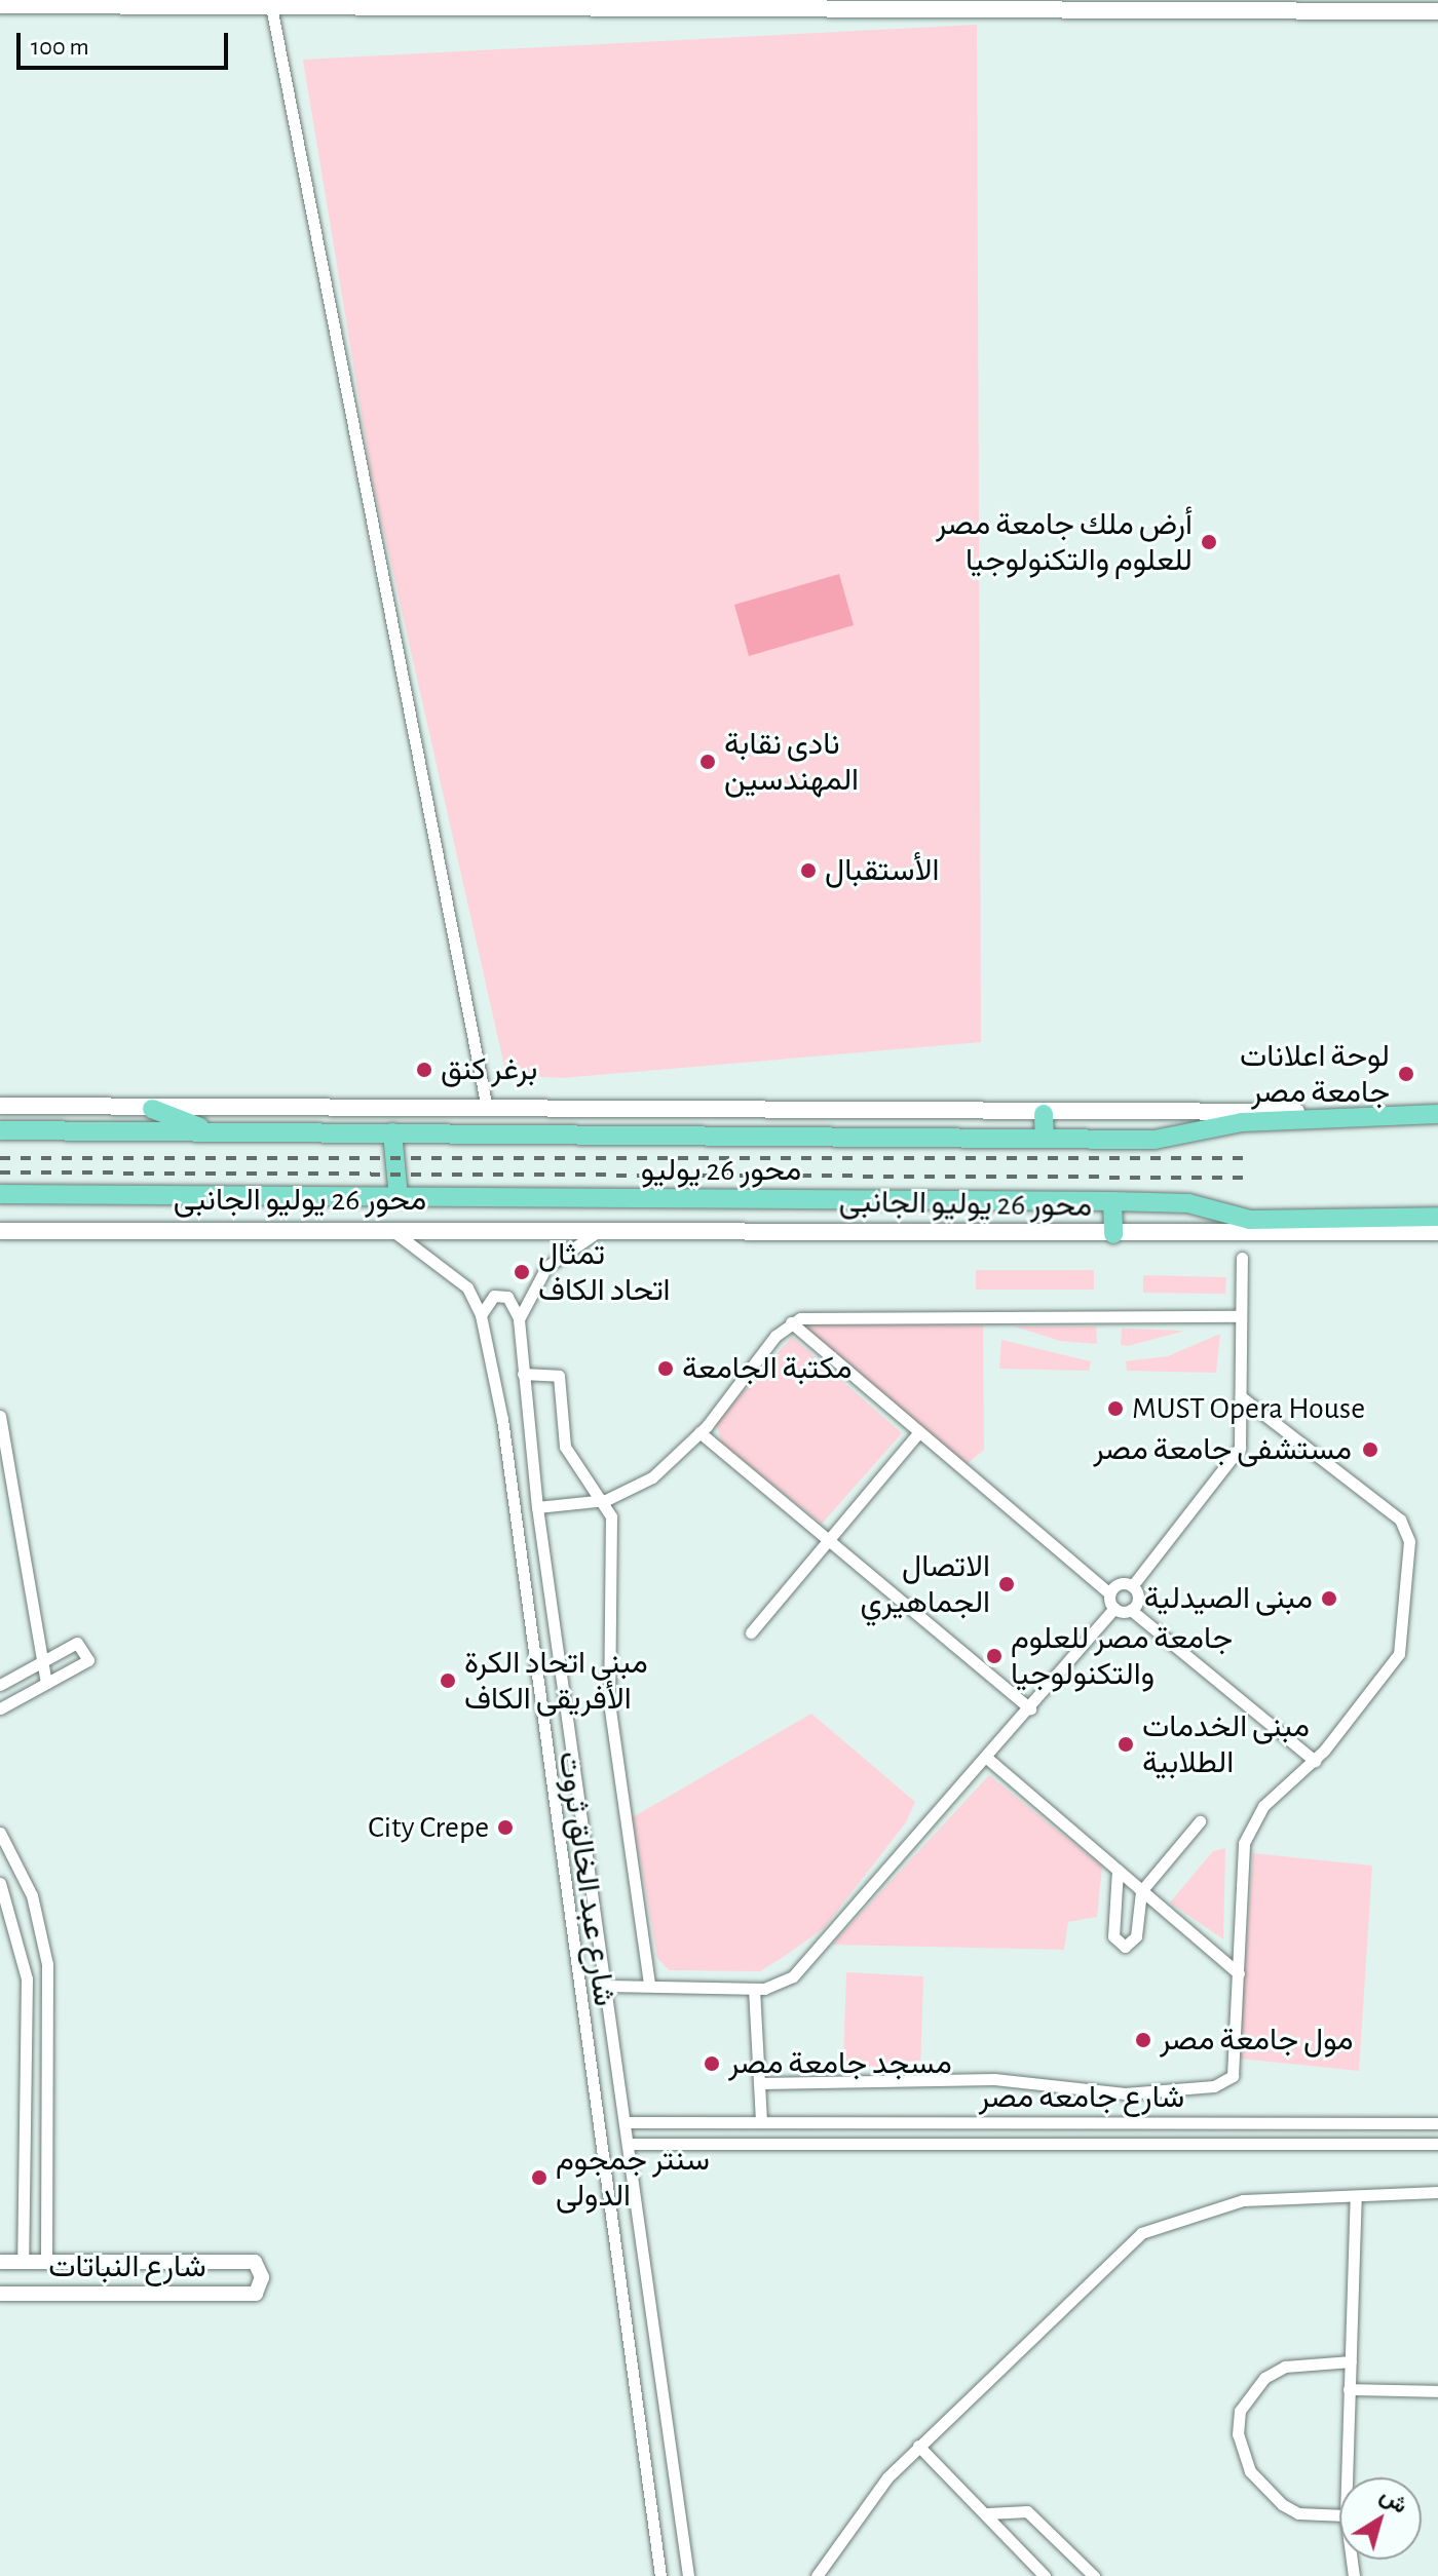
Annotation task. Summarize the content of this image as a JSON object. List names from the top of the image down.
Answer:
{
  "streets": {
    "highway": ["محور 26 يوليو"],
    "main road": ["محور 26 يوليو الجانبى"],
    "street": ["شارع عبد الخالق ثروت", "شارع جامعه مصر", "شارع النباتات"]
  },
  "crossings": [
    ["محور 26 يوليو الجانبى", "شارع عبد الخالق ثروت"],
    ["شارع عبد الخالق ثروت", "شارع جامعه مصر"]
  ],
  "places": [
    "أرض ملك جامعة مصر للعلوم والتكنولوجيا",
    "نادى نقابة المهندسين",
    "الأستقبال",
    "برغر كنق",
    "لوحة اعلانات جامعة مصر",
    "تمثال اتحاد الكاف",
    "مكتبة الجامعة",
    "MUST Opera House",
    "مستشفى جامعة مصر",
    "الاتصال الجماهيري",
    "مبنى الصيدلية",
    "جامعة مصر للعلوم والتكنولوجيا",
    "مبنى اتحاد الكرة الأفريقى الكاف",
    "مبنى الخدمات الطلابية",
    "City Crepe",
    "مول جامعة مصر",
    "مسجد جامعة مصر",
    "سنتر جمجوم الدولى"
  ],
  "scale_bar": "100 m",
  "north": "top right"
}
